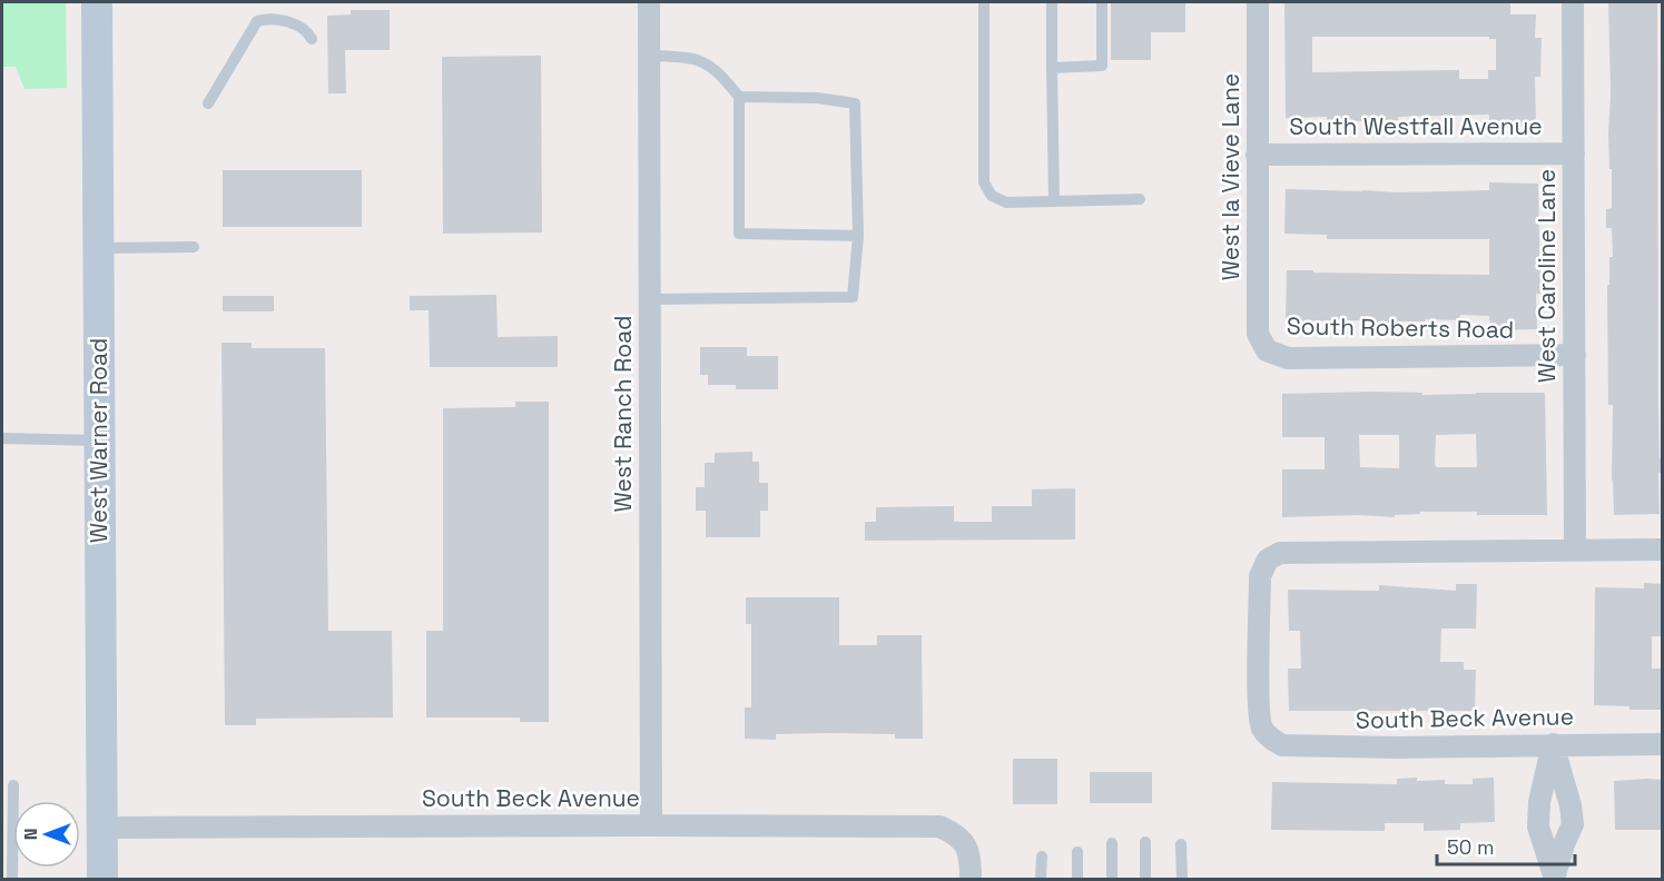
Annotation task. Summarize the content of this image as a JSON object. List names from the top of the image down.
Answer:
{
  "streets": {
    "main road": ["West Warner Road"],
    "street": [
      "South Westfall Avenue",
      "West la Vieve Lane",
      "West Caroline Lane",
      "South Roberts Road",
      "West Ranch Road",
      "South Beck Avenue"
    ]
  },
  "crossings": [
    ["South Westfall Avenue", "West la Vieve Lane"],
    ["South Westfall Avenue", "West Caroline Lane"],
    ["West la Vieve Lane", "South Roberts Road"],
    ["West Caroline Lane", "South Roberts Road"],
    ["West Caroline Lane", "South Beck Avenue"],
    ["West Ranch Road", "South Beck Avenue"],
    ["West Warner Road", "South Beck Avenue"]
  ],
  "scale_bar": "50 m",
  "north": "left"
}
